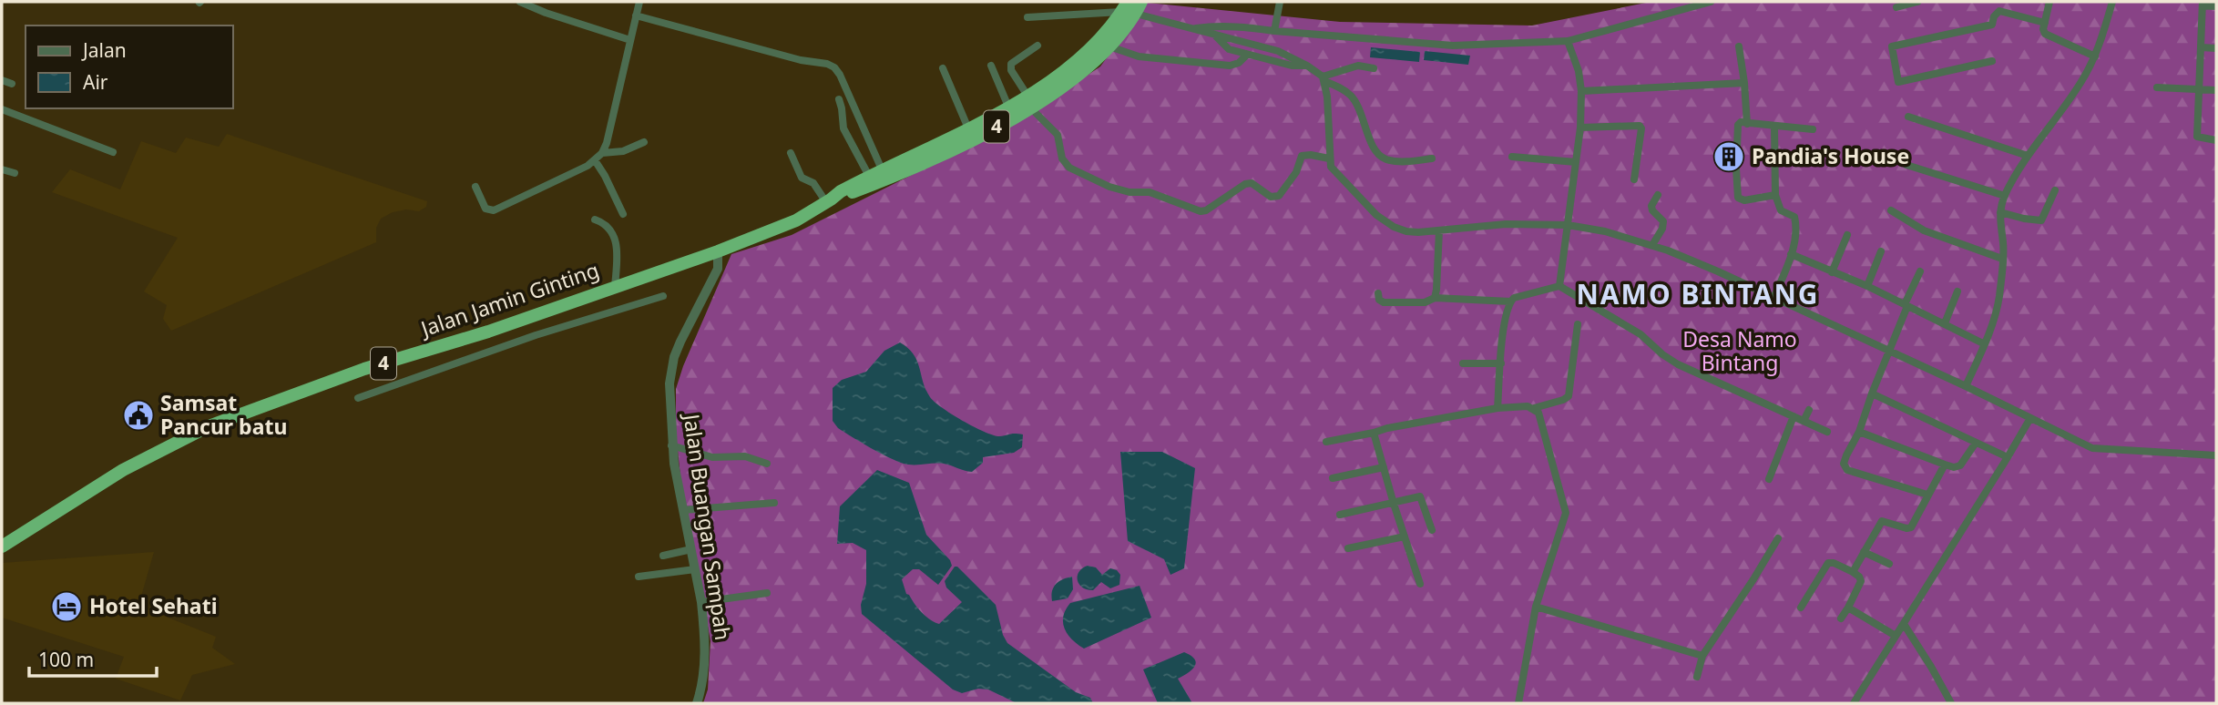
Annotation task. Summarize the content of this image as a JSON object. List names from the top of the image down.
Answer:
{
  "streets": {
    "highway": ["4", "Jalan Jamin Ginting"],
    "street": ["Jalan Buangan Sampah"]
  },
  "crossings": [
    ["Jalan Jamin Ginting", "Jalan Buangan Sampah"]
  ],
  "districts": ["NAMO BINTANG"],
  "parks": ["Desa Namo Bintang"],
  "places": {
    "building": ["Pandia's House"],
    "public building": ["Samsat Pancur batu"],
    "hotel": ["Hotel Sehati"]
  },
  "legend": ["Jalan", "Air"],
  "scale_bar": "100 m"
}
